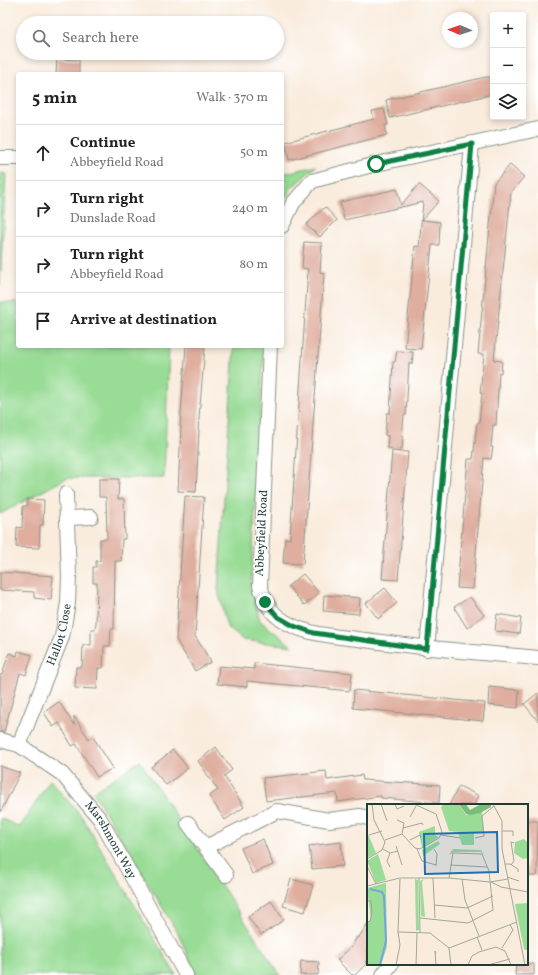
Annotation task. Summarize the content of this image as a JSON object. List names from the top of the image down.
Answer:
{
  "streets": {
    "street": ["Abbeyfield Road", "Hallot Close", "Marshmont Way"]
  },
  "crossings": [
    ["Hallot Close", "Marshmont Way"]
  ],
  "north": "left",
  "page": {
    "map_buttons": ["+", "−"],
    "search": "Search here",
    "heading": ["5 min", "Walk · 370 m"],
    "list": [
      ["Continue", "Abbeyfield Road", "50 m"],
      ["Turn right", "Dunslade Road", "240 m"],
      ["Turn right", "Abbeyfield Road", "80 m"],
      "Arrive at destination"
    ]
  }
}
